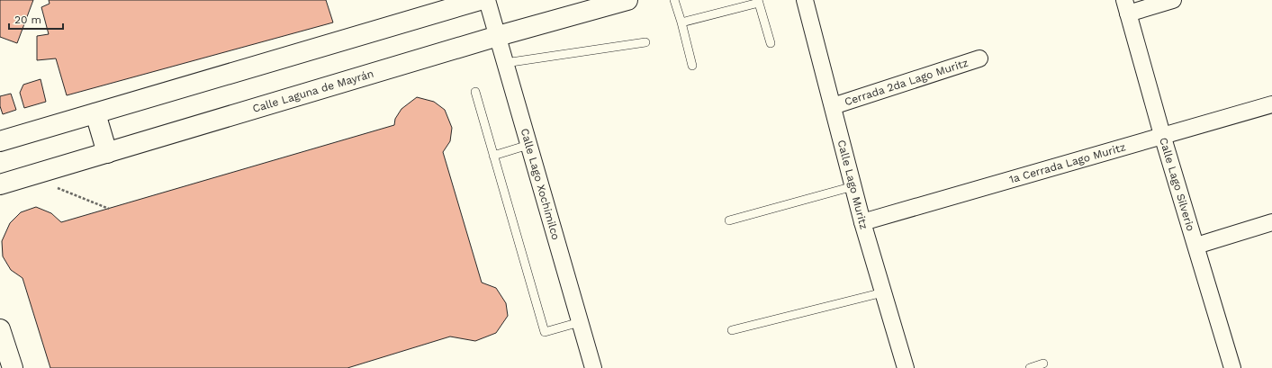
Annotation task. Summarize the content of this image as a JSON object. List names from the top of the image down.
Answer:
{
  "streets": {
    "street": [
      "Cerrada 2da Lago Muritz",
      "Calle Laguna de Mayrán",
      "1a Cerrada Lago Muritz",
      "Calle Lago Xochimilco",
      "Calle Lago Muritz",
      "Calle Lago Silverio"
    ]
  },
  "crossings": [
    ["Cerrada 2da Lago Muritz", "Calle Lago Muritz"],
    ["Calle Laguna de Mayrán", "Calle Lago Xochimilco"],
    ["1a Cerrada Lago Muritz", "Calle Lago Muritz"],
    ["1a Cerrada Lago Muritz", "Calle Lago Silverio"]
  ],
  "scale_bar": "20 m"
}
